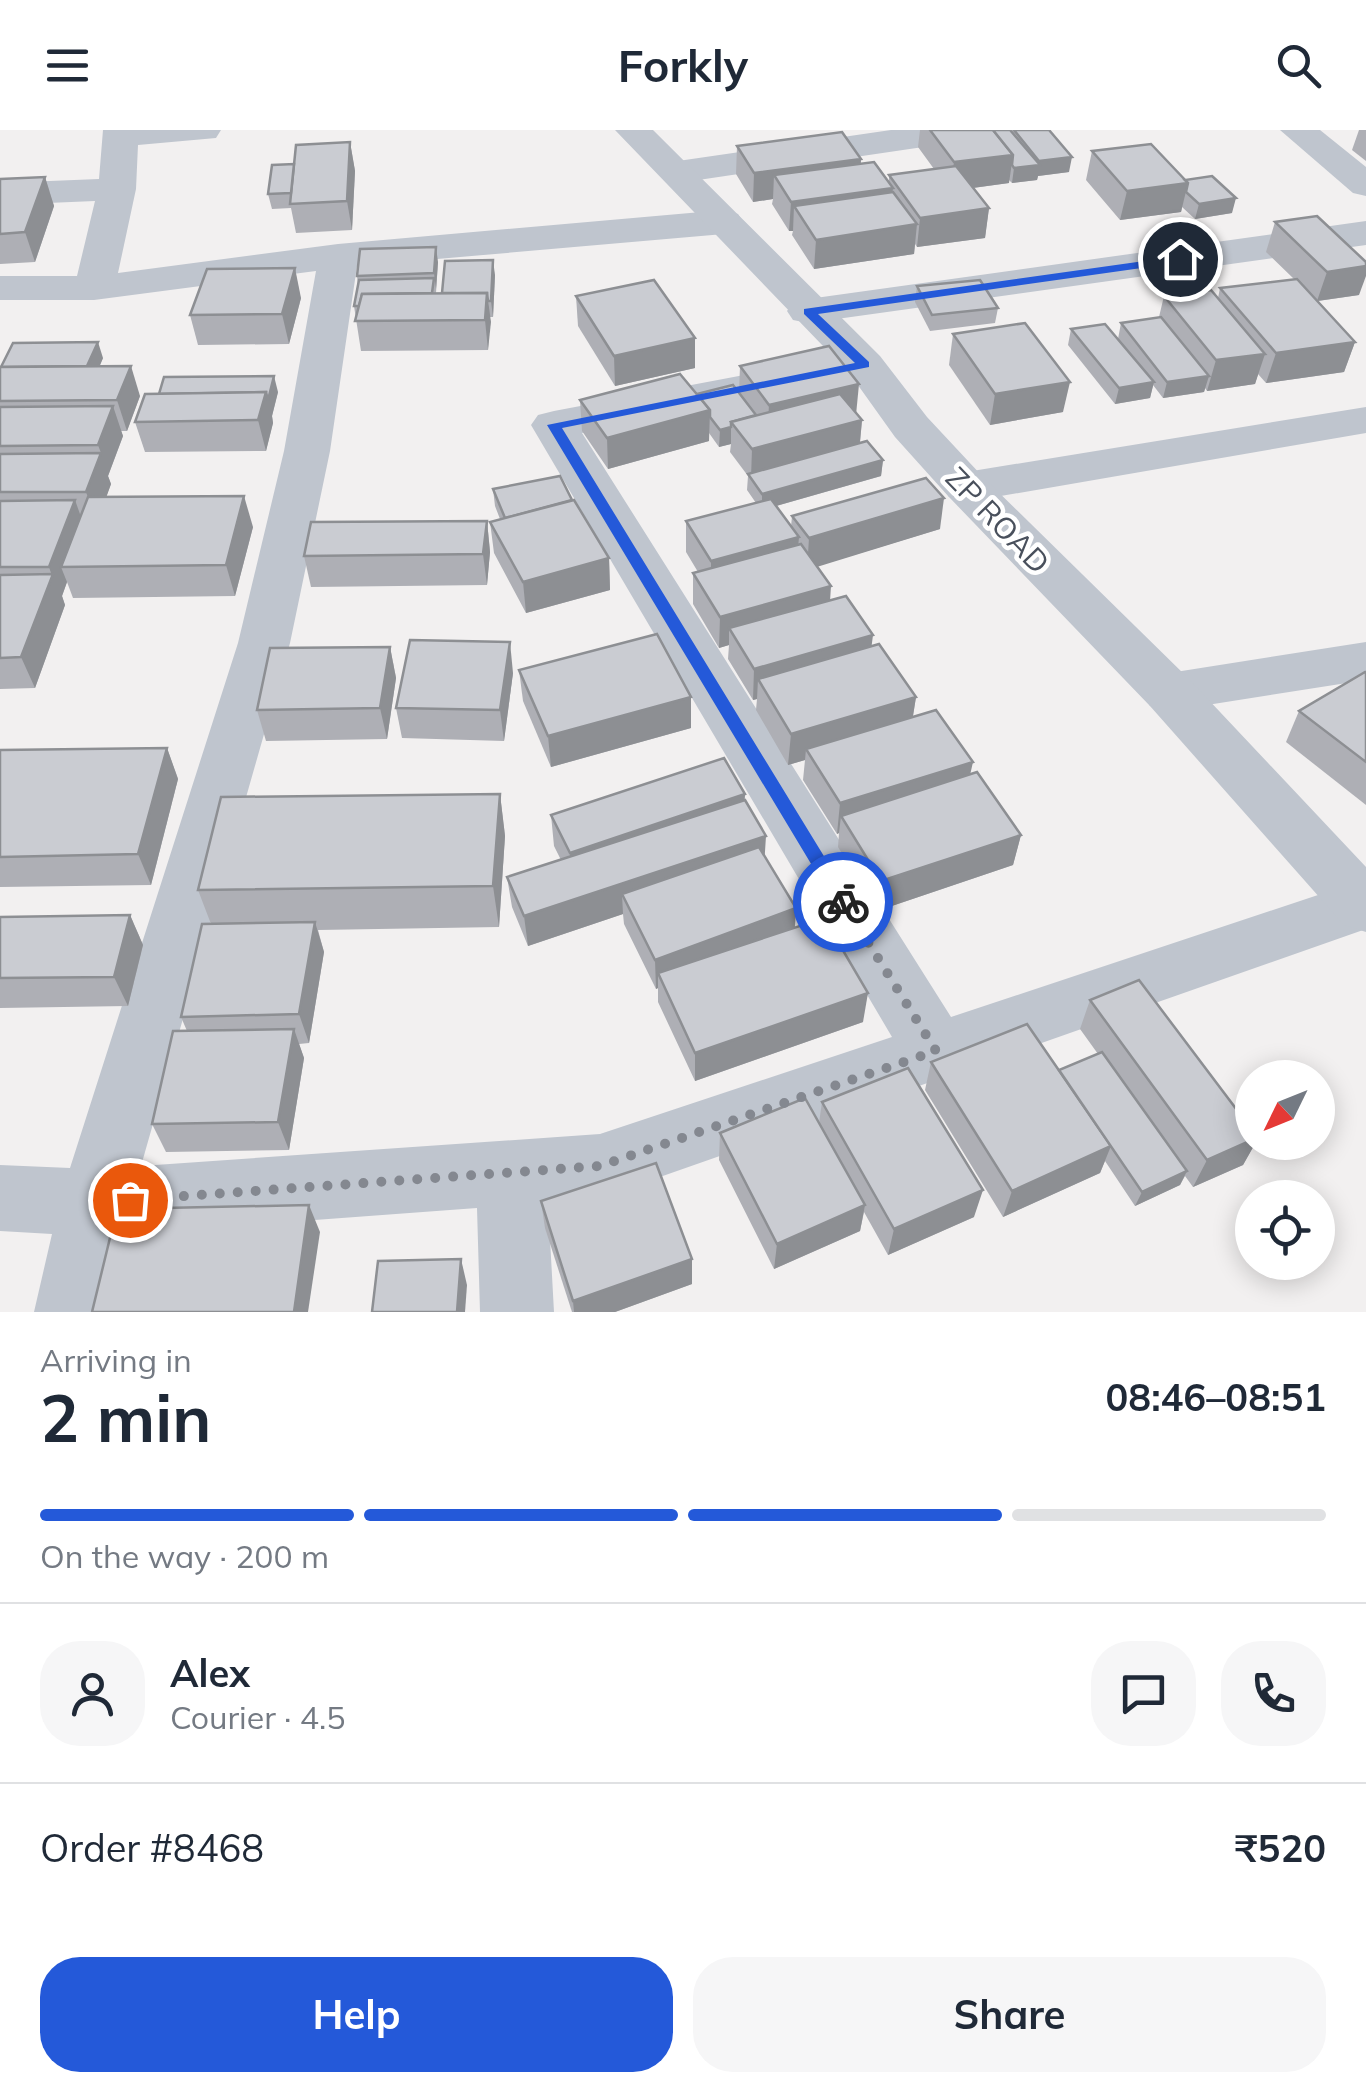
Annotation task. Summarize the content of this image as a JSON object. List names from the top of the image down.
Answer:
{
  "streets": {
    "street": ["ZP ROAD"]
  },
  "north": "bottom left",
  "page": {
    "header": "Forkly",
    "heading": ["2 min", "Arriving in", "08:46–08:51"],
    "panel": [
      "Alex",
      "Courier · 4.5",
      "Order #8468",
      "₹520"
    ],
    "bar": "On the way · 200 m",
    "buttons": ["Help", "Share"]
  }
}
